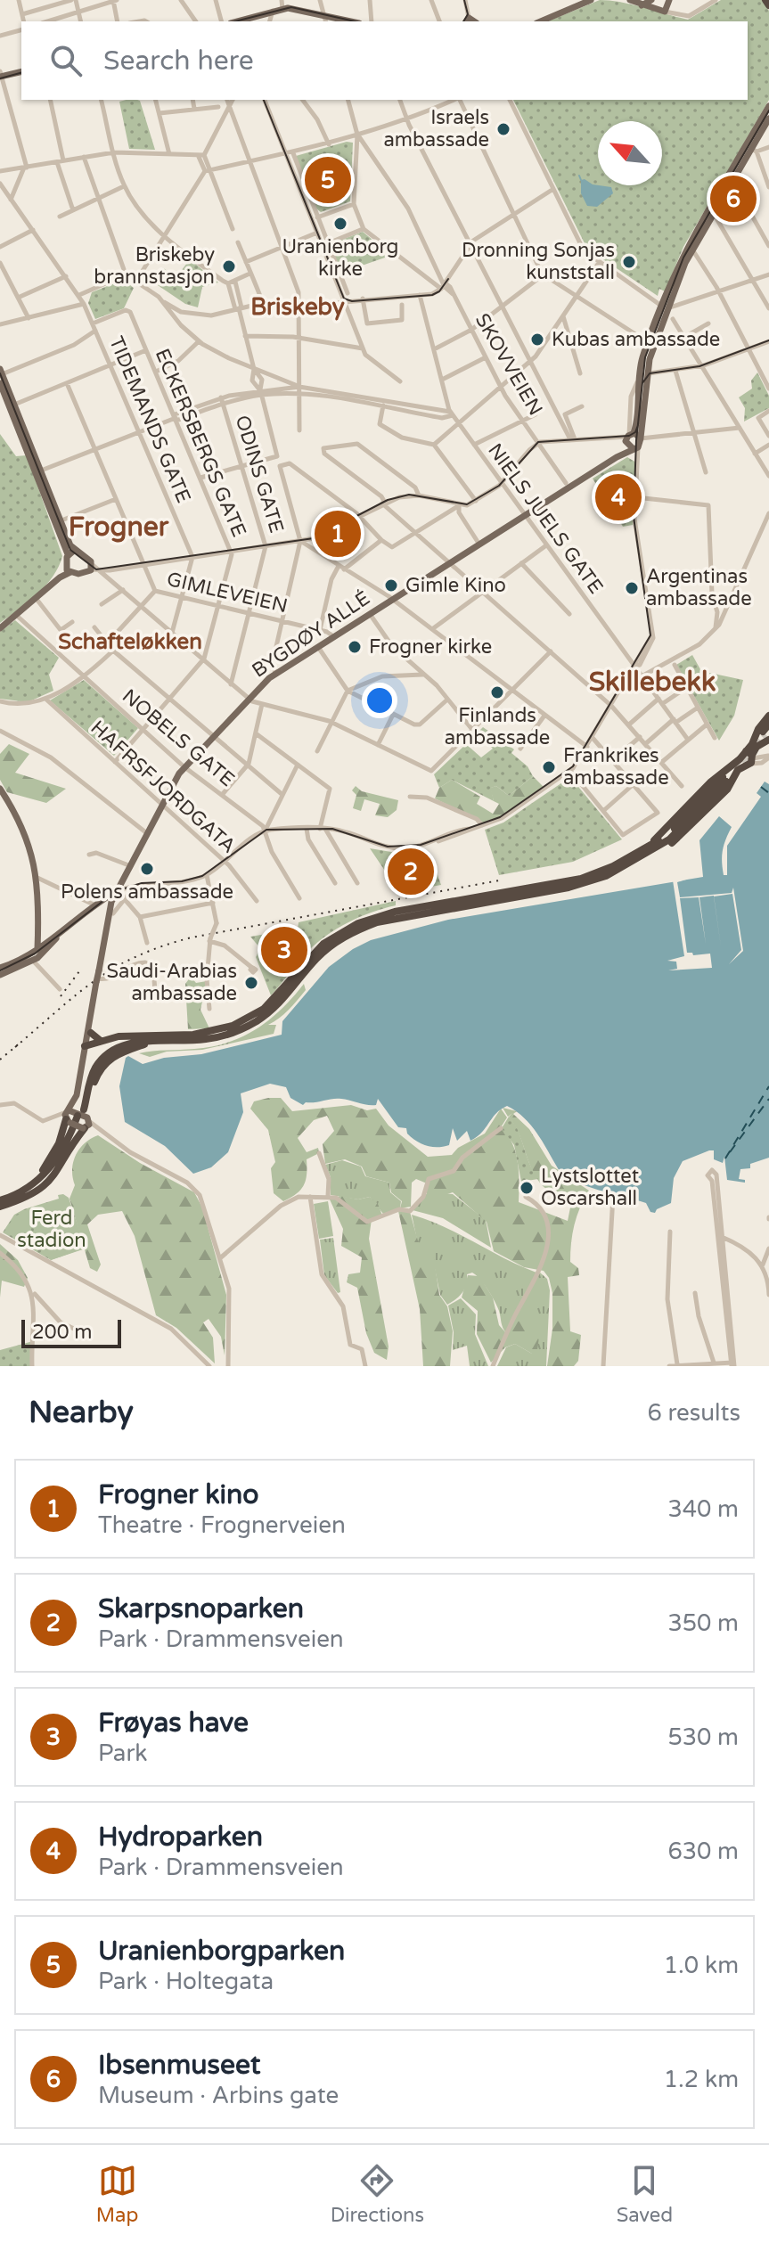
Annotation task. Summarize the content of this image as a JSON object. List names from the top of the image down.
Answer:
{
  "streets": {
    "main road": ["BYGDØY ALLÉ"],
    "street": [
      "SKOVVEIEN",
      "TIDEMANDS GATE",
      "ECKERSBERGS GATE",
      "ODINS GATE",
      "NIELS JUELS GATE",
      "GIMLEVEIEN",
      "NOBELS GATE",
      "HAFRSFJORDGATA"
    ]
  },
  "crossings": [
    ["TIDEMANDS GATE", "ECKERSBERGS GATE"],
    ["ECKERSBERGS GATE", "GIMLEVEIEN"],
    ["ECKERSBERGS GATE", "NOBELS GATE"],
    ["ECKERSBERGS GATE", "HAFRSFJORDGATA"],
    ["ODINS GATE", "GIMLEVEIEN"],
    ["NIELS JUELS GATE", "BYGDØY ALLÉ"],
    ["GIMLEVEIEN", "BYGDØY ALLÉ"],
    ["BYGDØY ALLÉ", "NOBELS GATE"],
    ["BYGDØY ALLÉ", "HAFRSFJORDGATA"]
  ],
  "districts": [
    "Briskeby",
    "Frogner",
    "Schafteløkken",
    "Skillebekk"
  ],
  "parks": ["Ferd stadion"],
  "places": [
    "Israels ambassade",
    "Uranienborg kirke",
    "Dronning Sonjas kunststall",
    "Briskeby brannstasjon",
    "Kubas ambassade",
    "Gimle Kino",
    "Argentinas ambassade",
    "Frogner kirke",
    "Finlands ambassade",
    "Frankrikes ambassade",
    "Polens ambassade",
    "Saudi-Arabias ambassade",
    "Lystslottet Oscarshall"
  ],
  "scale_bar": "200 m",
  "north": "top left",
  "page": {
    "search": "Search here",
    "pins": [
      "5",
      "6",
      "4",
      "1",
      "2",
      "3"
    ],
    "scale": "200 m",
    "heading": ["Nearby", "6 results"],
    "list": [
      {
        "mark": "1",
        "name": "Frogner kino",
        "note": "Theatre · Frognerveien",
        "value": "340 m"
      },
      {
        "mark": "2",
        "name": "Skarpsnoparken",
        "note": "Park · Drammensveien",
        "value": "350 m"
      },
      {
        "mark": "3",
        "name": "Frøyas have",
        "note": "Park",
        "value": "530 m"
      },
      {
        "mark": "4",
        "name": "Hydroparken",
        "note": "Park · Drammensveien",
        "value": "630 m"
      },
      {
        "mark": "5",
        "name": "Uranienborgparken",
        "note": "Park · Holtegata",
        "value": "1.0 km"
      },
      {
        "mark": "6",
        "name": "Ibsenmuseet",
        "note": "Museum · Arbins gate",
        "value": "1.2 km"
      }
    ],
    "nav": ["Map", "Directions", "Saved"]
  }
}
